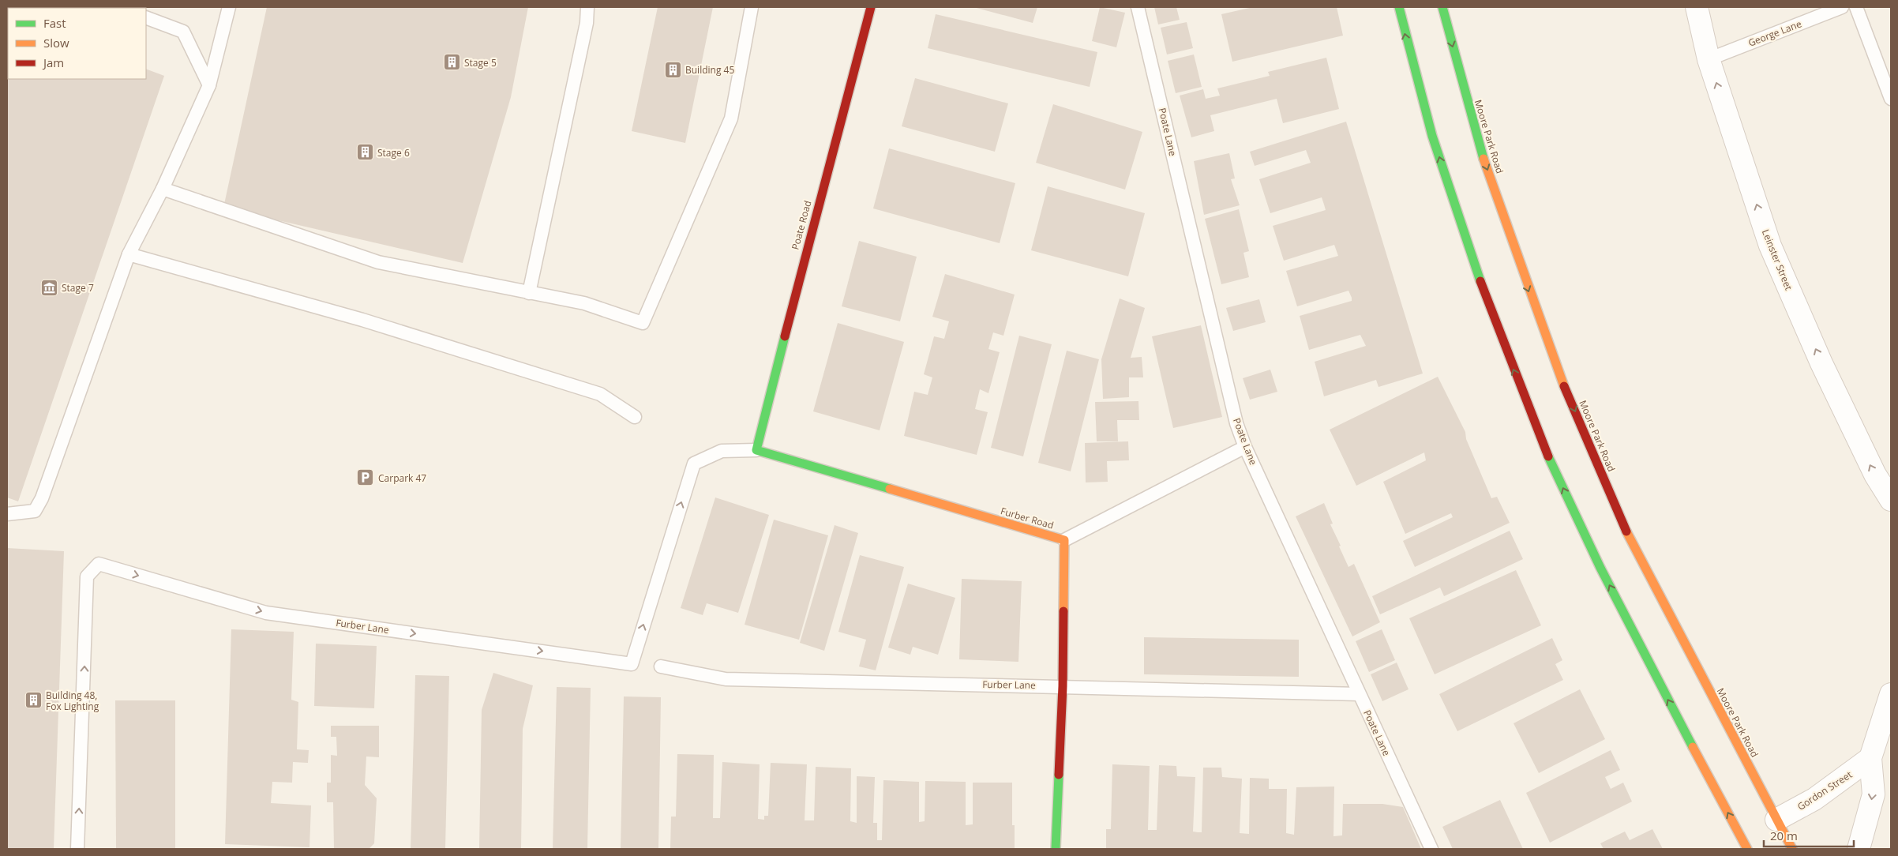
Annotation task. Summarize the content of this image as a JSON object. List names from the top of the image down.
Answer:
{
  "streets": {
    "main road": ["Moore Park Road", "Poate Road", "Furber Road"],
    "street": ["Leinster Street", "Gordon Street"],
    "lane": ["George Lane", "Poate Lane", "Furber Lane"]
  },
  "crossings": [
    ["George Lane", "Leinster Street"],
    ["Poate Lane", "Furber Lane"],
    ["Moore Park Road", "Gordon Street"],
    ["Poate Road", "Furber Road"],
    ["Poate Road", "Furber Lane"],
    ["Furber Road", "Furber Lane"]
  ],
  "one_way": ["Leinster Street"],
  "places": {
    "building": [
      "Stage 5",
      "Building 45",
      "Stage 6",
      "Building 48, Fox Lighting"
    ],
    "museum": ["Stage 7"],
    "parking": ["Carpark 47"]
  },
  "legend": ["Fast", "Slow", "Jam"],
  "scale_bar": "20 m"
}
